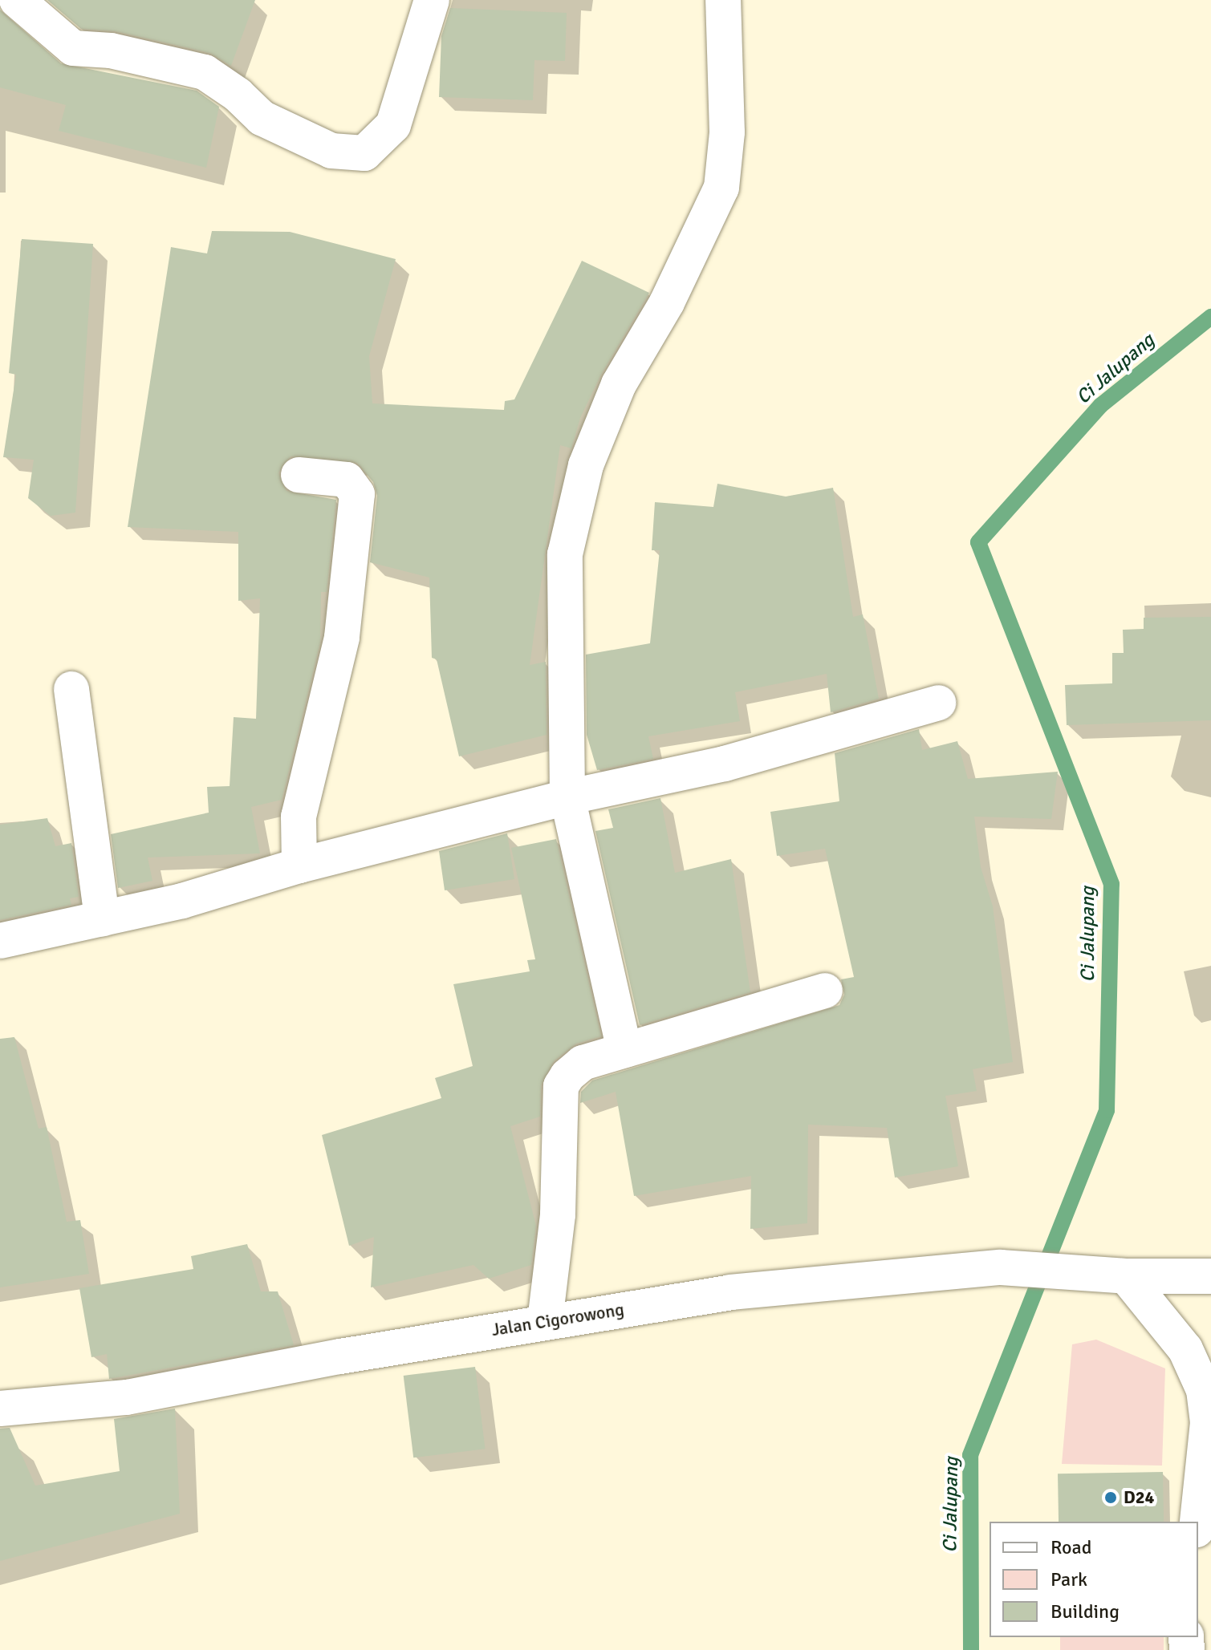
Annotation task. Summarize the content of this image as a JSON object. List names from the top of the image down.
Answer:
{
  "streets": {
    "street": ["Jalan Cigorowong"]
  },
  "water": ["Ci Jalupang"],
  "places": ["D24"],
  "legend": ["Road", "Park", "Building"]
}
